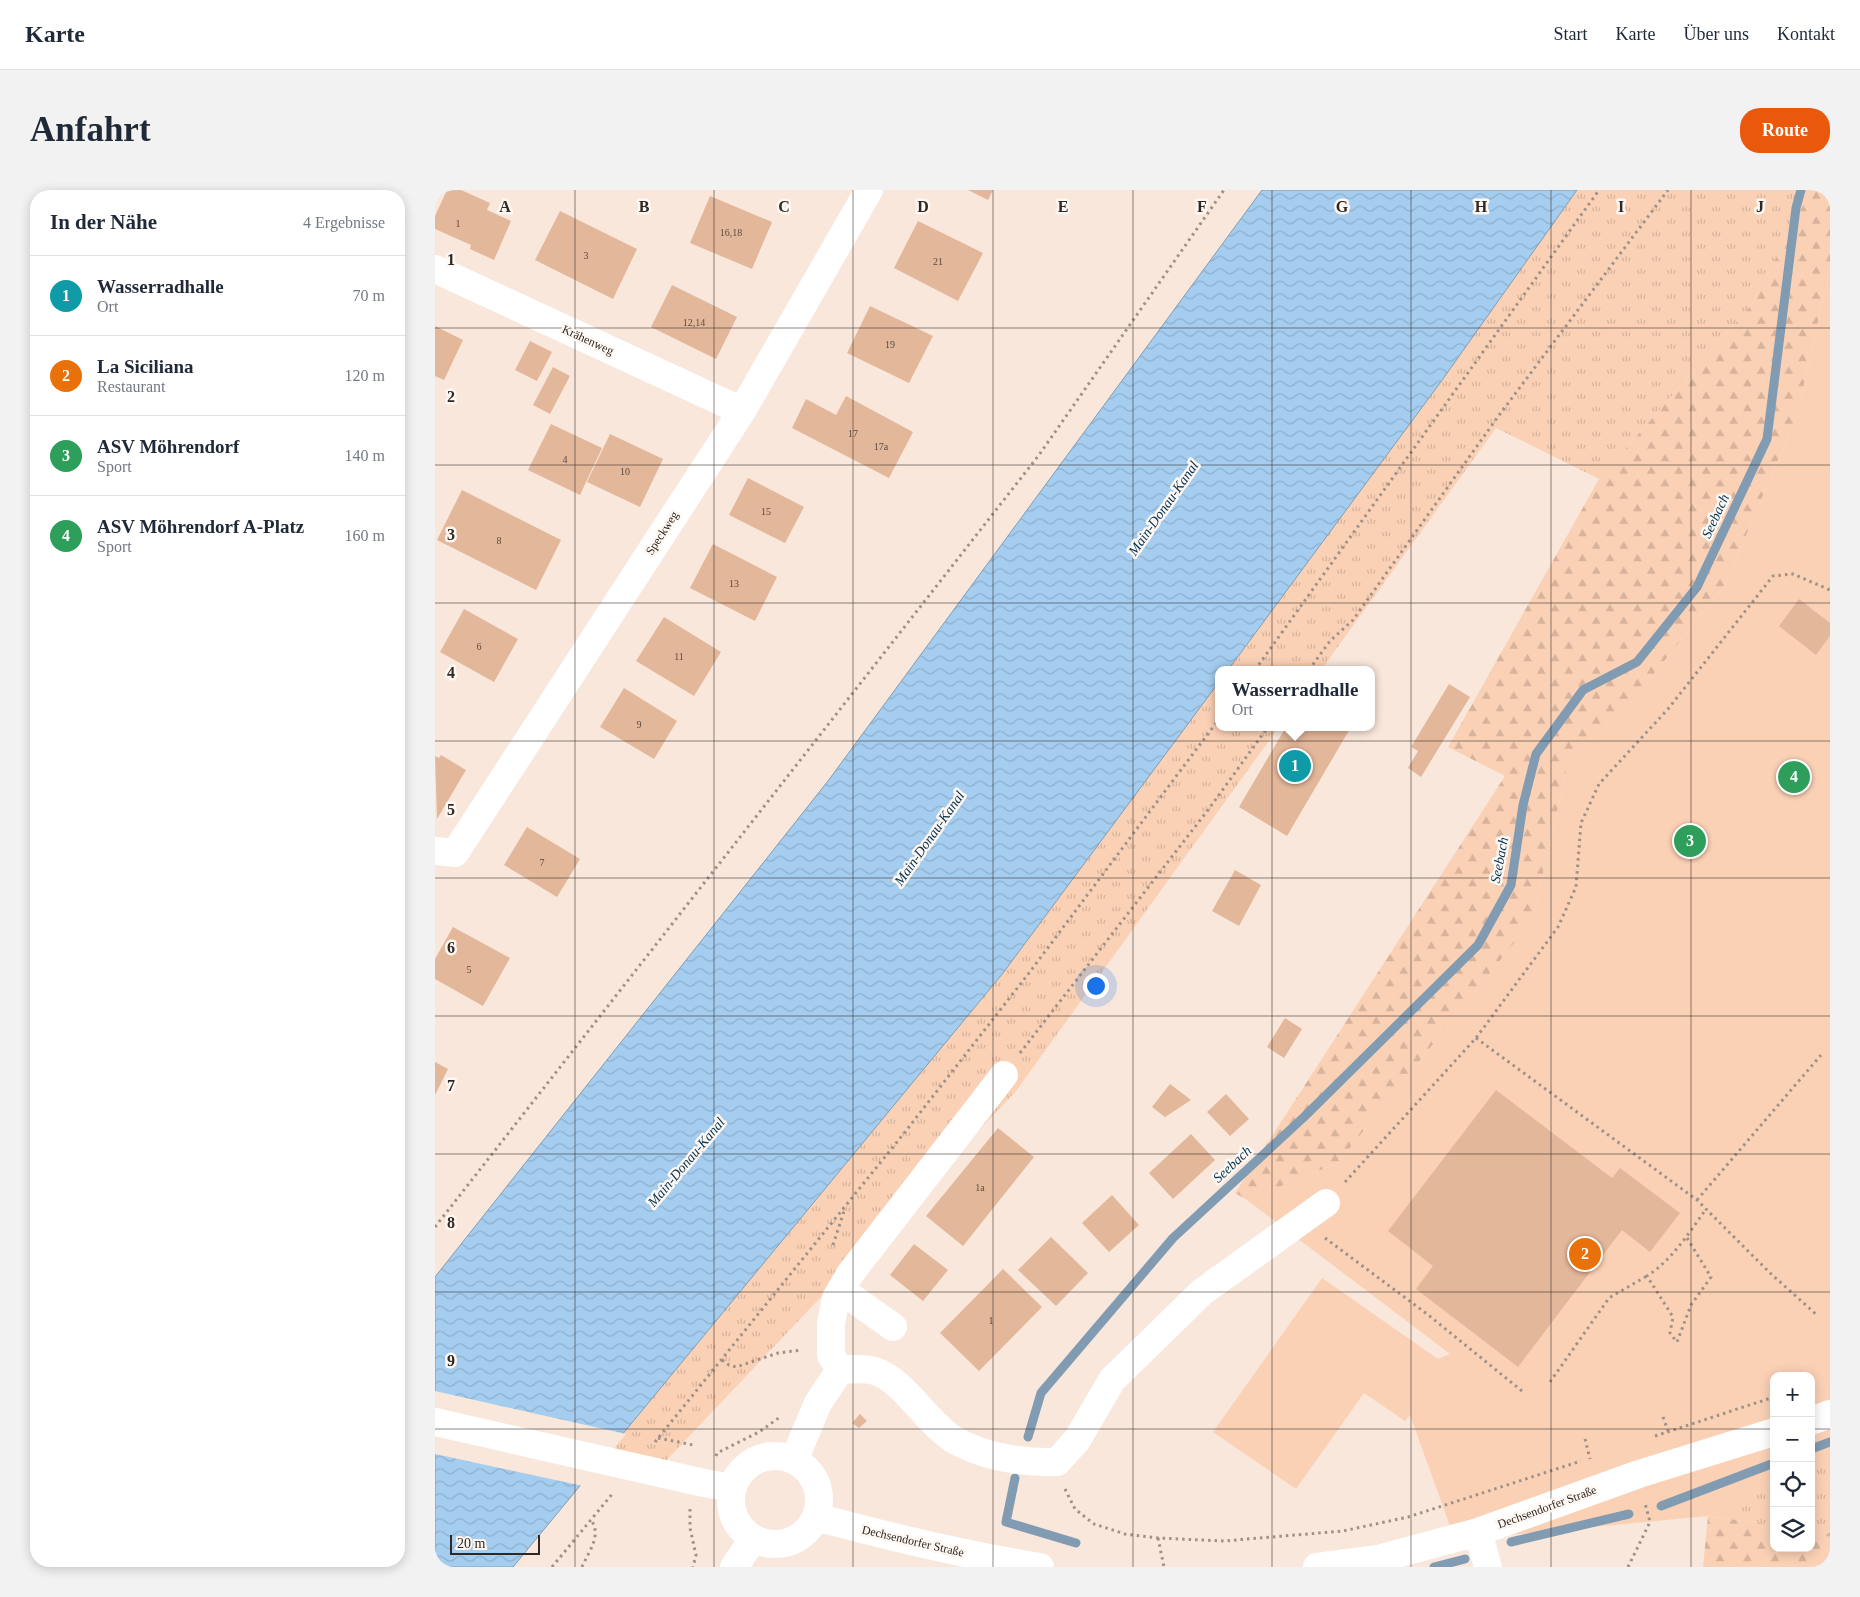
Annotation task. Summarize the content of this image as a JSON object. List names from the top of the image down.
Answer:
{
  "streets": {
    "street": ["Krähenweg", "Speckweg", "Dechsendorfer Straße"]
  },
  "crossings": [
    ["Krähenweg", "Speckweg"]
  ],
  "water": ["Main-Donau-Kanal", "Seebach"],
  "house_numbers": [
    "1",
    "16,18",
    "3",
    "21",
    "12,14",
    "19",
    "17",
    "17a",
    "4",
    "10",
    "15",
    "8",
    "13",
    "6",
    "11",
    "9",
    "7",
    "5",
    "1a",
    "1"
  ],
  "scale_bar": "20 m",
  "page": {
    "header": "Karte",
    "nav": [
      "Start",
      "Karte",
      "Über uns",
      "Kontakt"
    ],
    "buttons": "Route",
    "title": "Anfahrt",
    "heading": ["In der Nähe", "4 Ergebnisse"],
    "list": [
      {
        "mark": "1",
        "name": "Wasserradhalle",
        "note": "Ort",
        "value": "70 m"
      },
      {
        "mark": "2",
        "name": "La Siciliana",
        "note": "Restaurant",
        "value": "120 m"
      },
      {
        "mark": "3",
        "name": "ASV Möhrendorf",
        "note": "Sport",
        "value": "140 m"
      },
      {
        "mark": "4",
        "name": "ASV Möhrendorf A-Platz",
        "note": "Sport",
        "value": "160 m"
      }
    ],
    "popup": ["Wasserradhalle", "Ort"],
    "pins": [
      "1",
      "4",
      "3",
      "2"
    ],
    "map_buttons": ["+", "−"],
    "scale": "20 m"
  },
  "grid": {
    "columns": [
      "A",
      "B",
      "C",
      "D",
      "E",
      "F",
      "G",
      "H",
      "I",
      "J"
    ],
    "rows": [
      "1",
      "2",
      "3",
      "4",
      "5",
      "6",
      "7",
      "8",
      "9"
    ]
  }
}
